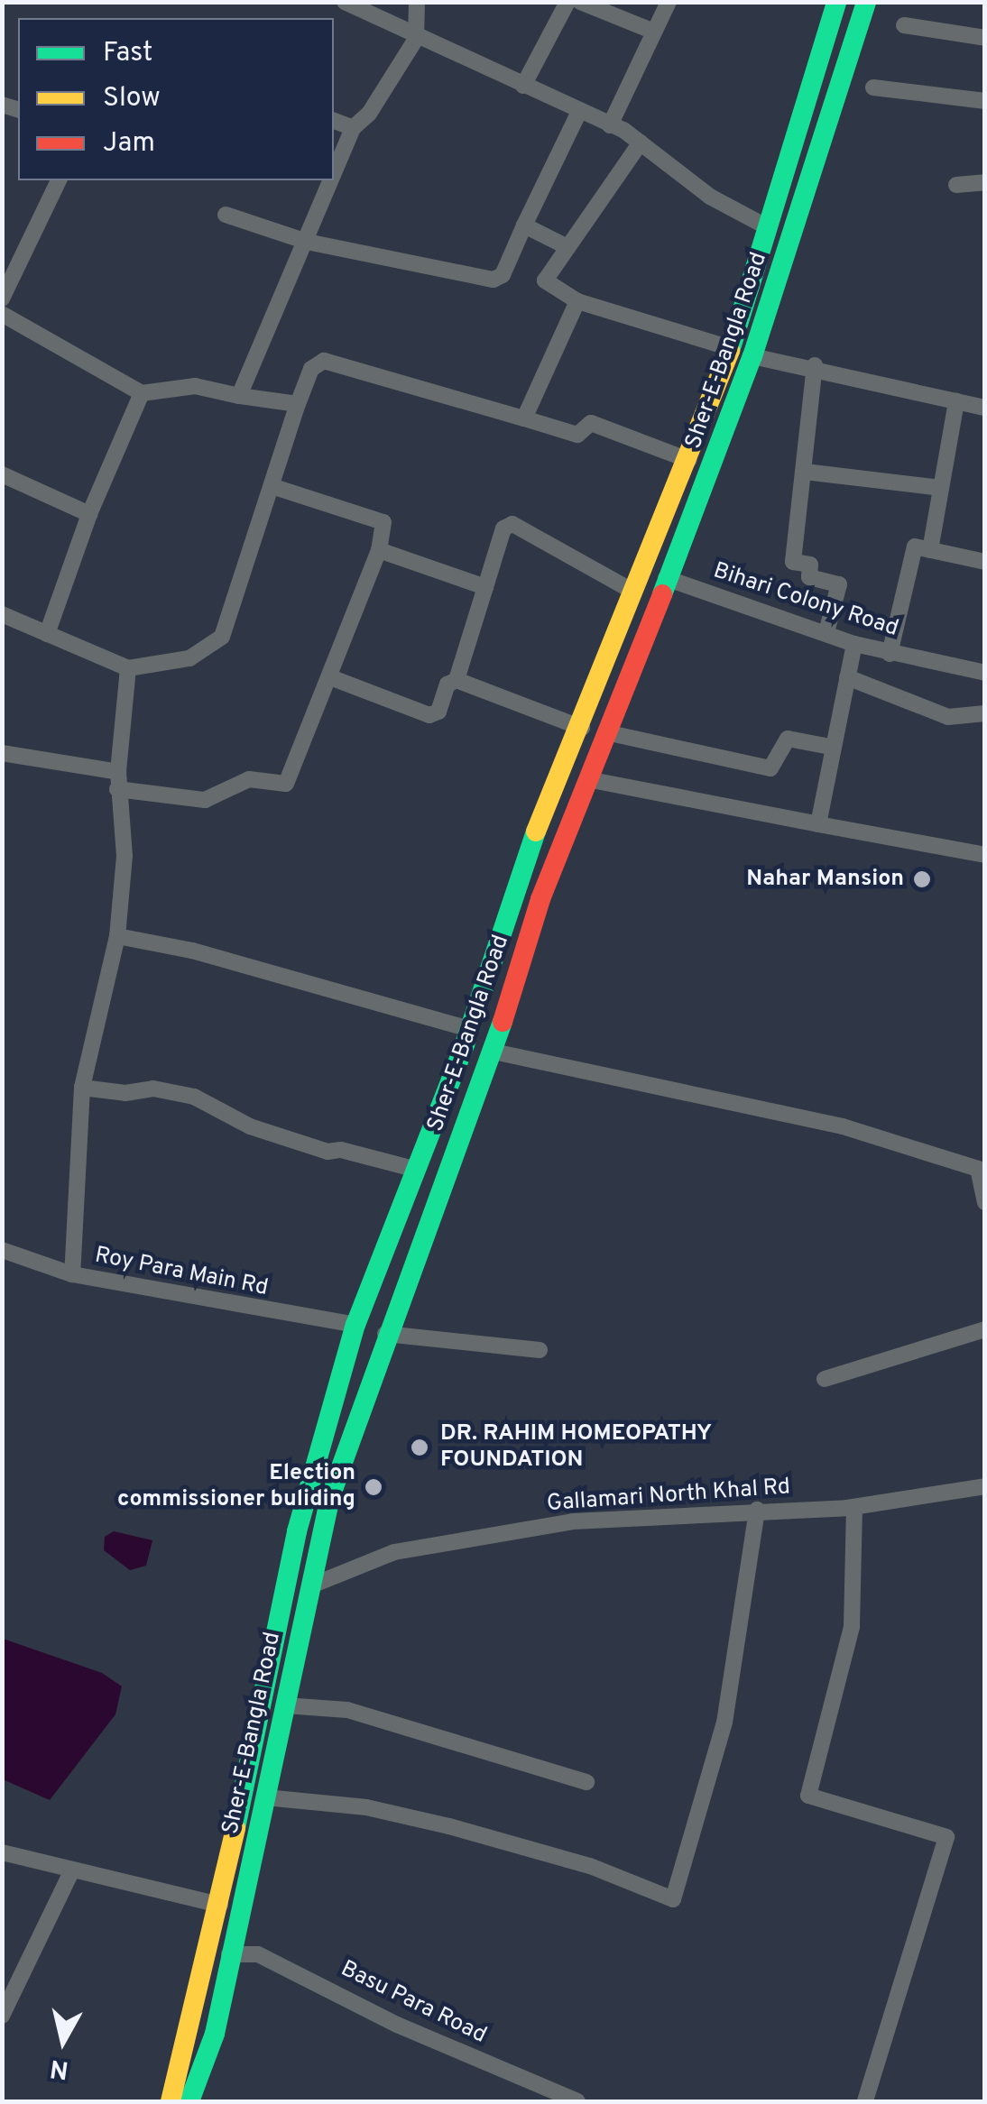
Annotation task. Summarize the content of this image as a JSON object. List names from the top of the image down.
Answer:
{
  "streets": {
    "highway": ["Sher-E-Bangla Road"],
    "street": [
      "Bihari Colony Road",
      "Roy Para Main Rd",
      "Gallamari North Khal Rd",
      "Basu Para Road"
    ]
  },
  "crossings": [
    ["Sher-E-Bangla Road", "Bihari Colony Road"],
    ["Sher-E-Bangla Road", "Roy Para Main Rd"],
    ["Sher-E-Bangla Road", "Gallamari North Khal Rd"],
    ["Sher-E-Bangla Road", "Basu Para Road"]
  ],
  "places": ["Nahar Mansion", "DR. RAHIM HOMEOPATHY FOUNDATION", "Election commissioner buliding"],
  "legend": ["Fast", "Slow", "Jam"],
  "north": "bottom"
}
